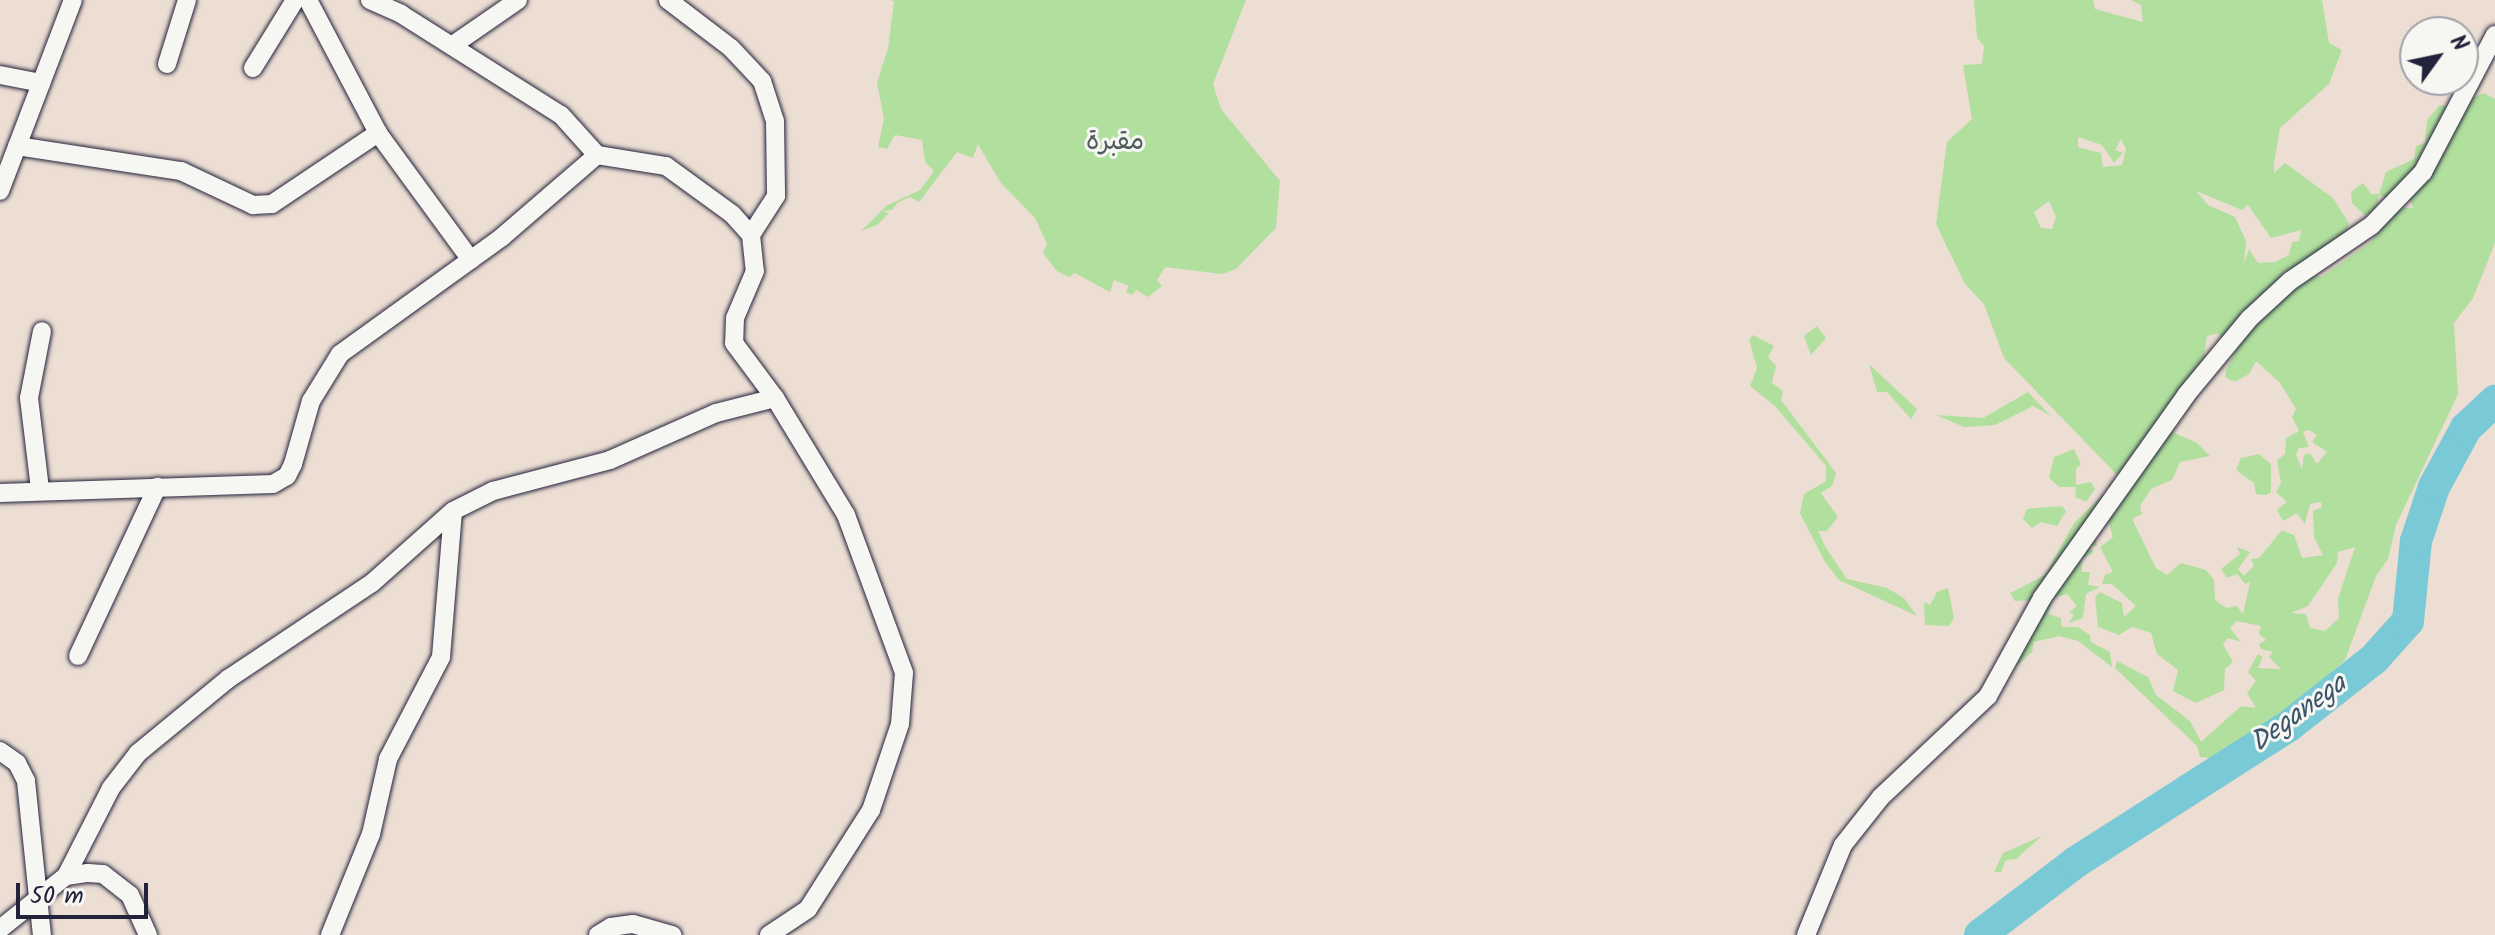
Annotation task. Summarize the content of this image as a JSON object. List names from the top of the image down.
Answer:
{
  "water": ["Deganega"],
  "parks": ["مقبرة"],
  "scale_bar": "50 m",
  "north": "top right"
}
